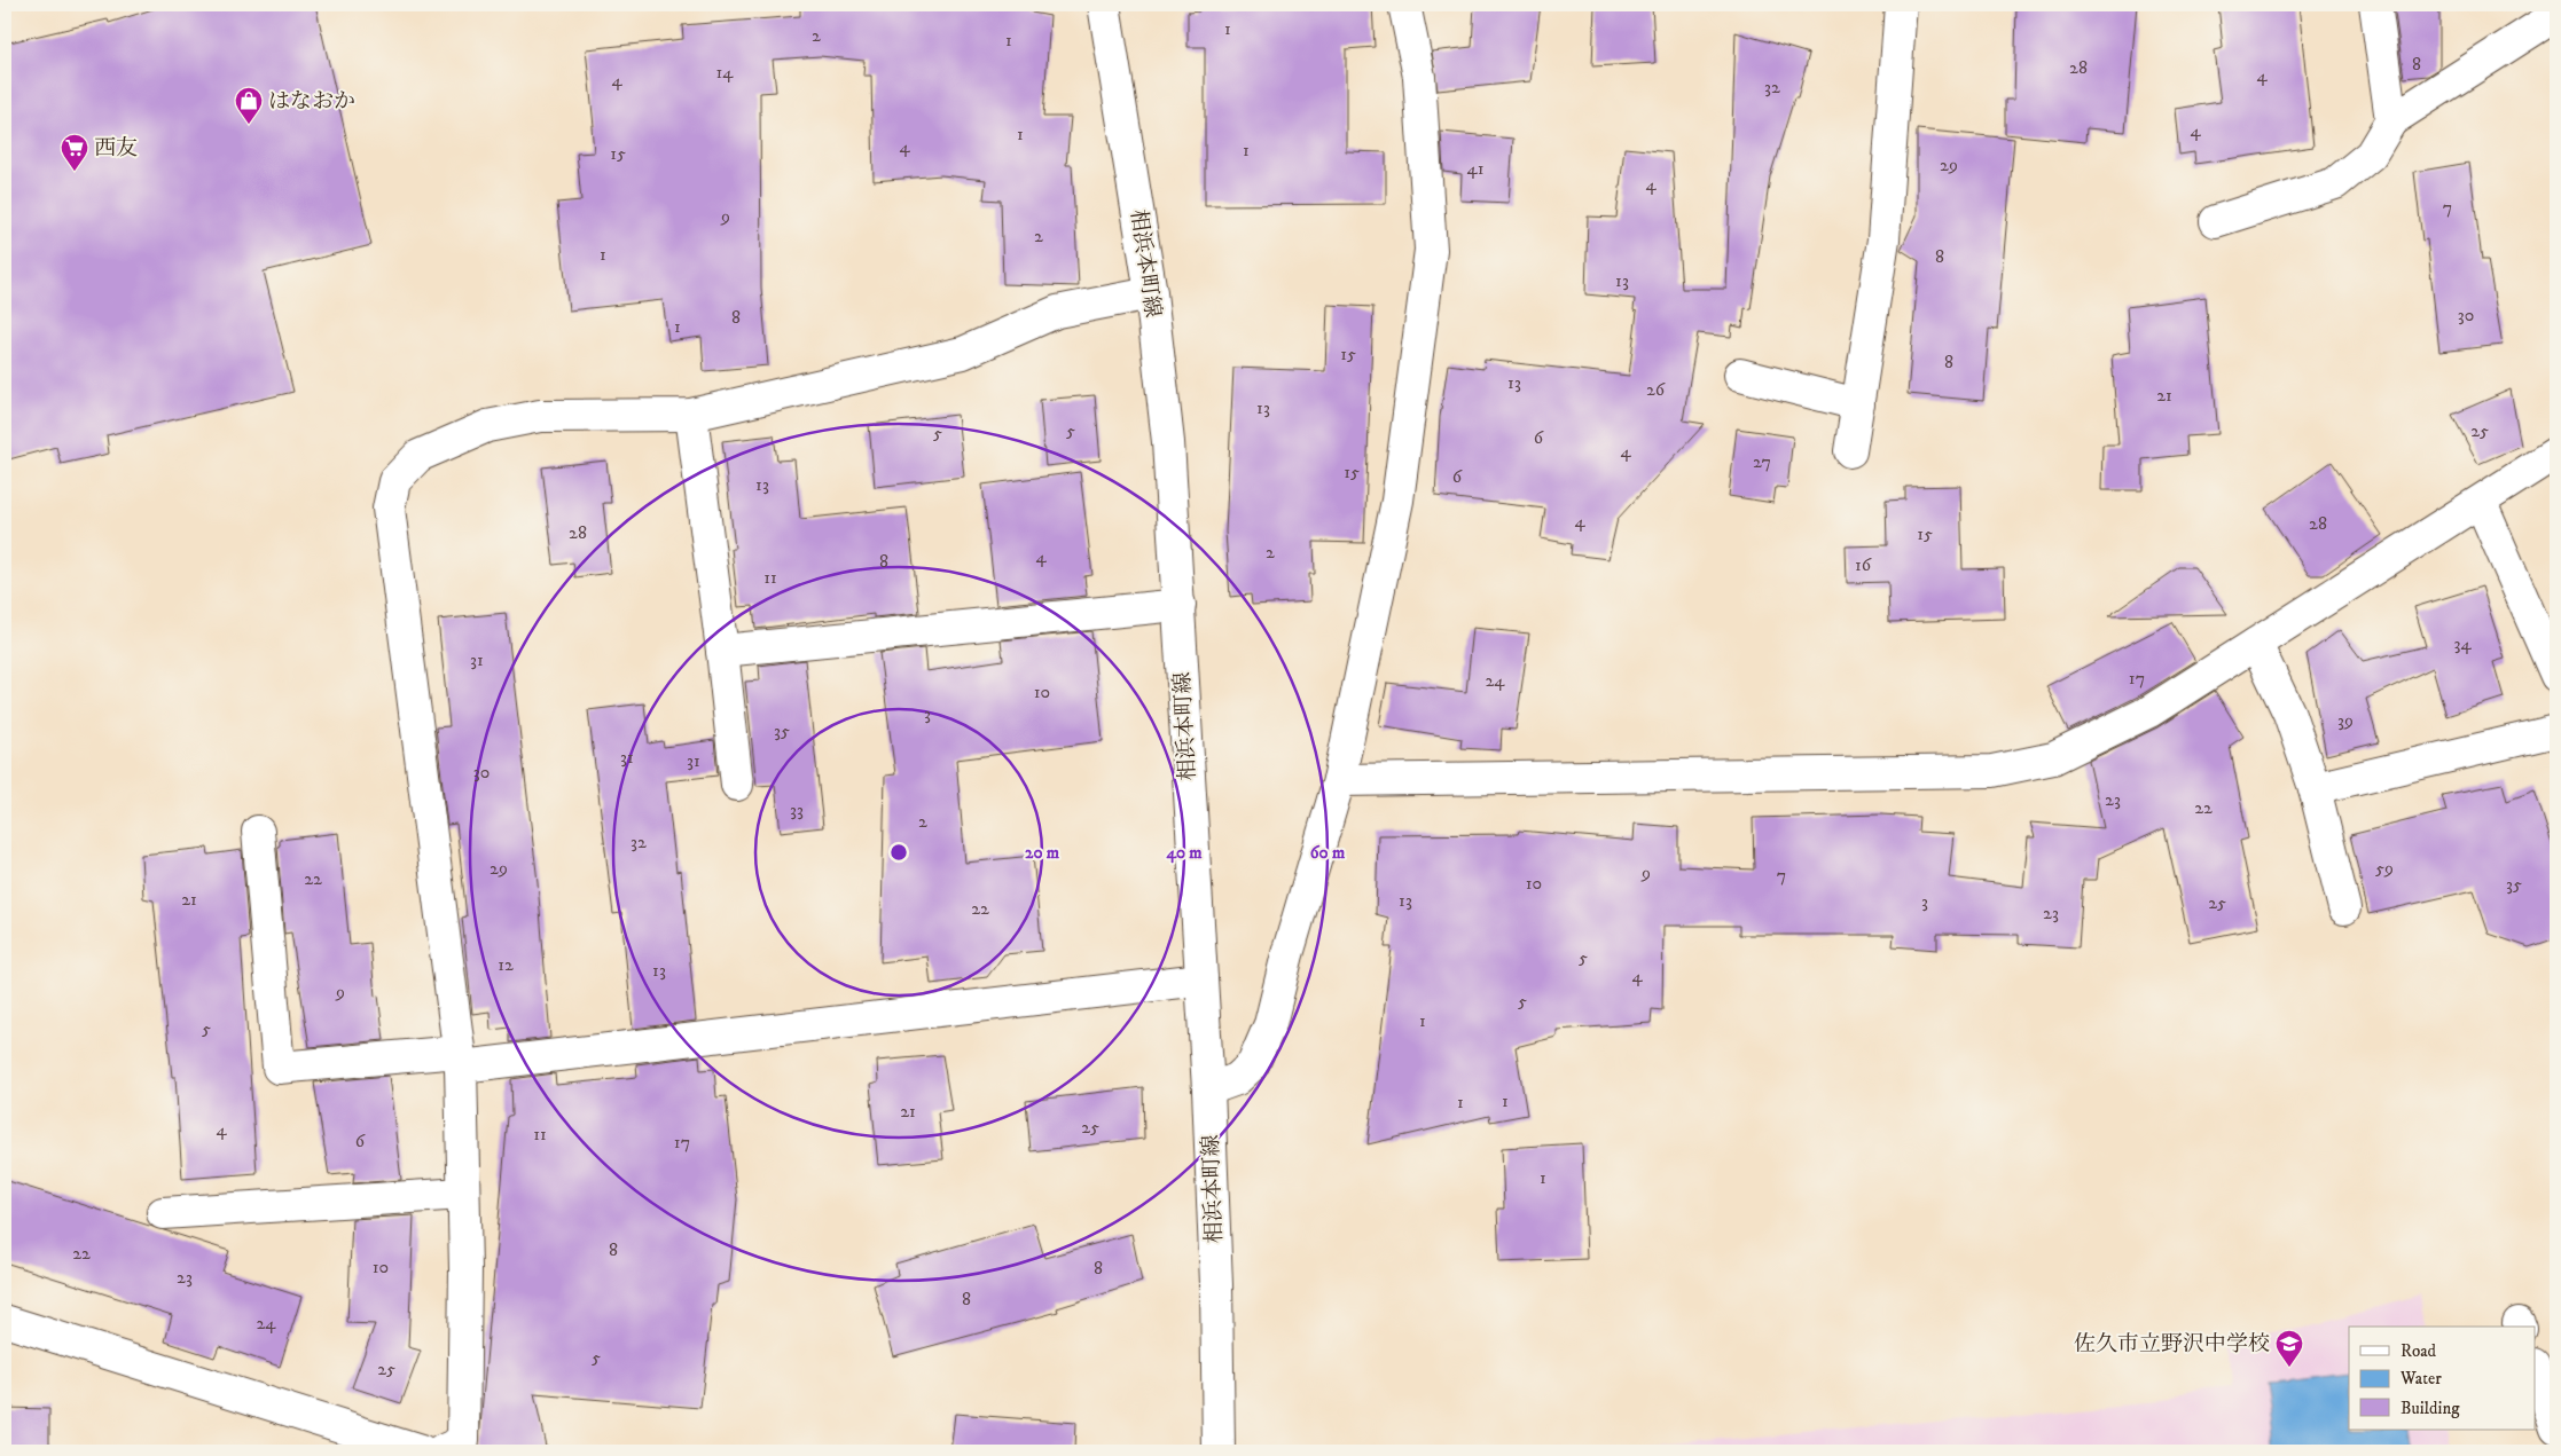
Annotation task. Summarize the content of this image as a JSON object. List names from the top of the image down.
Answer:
{
  "streets": {
    "street": ["相浜本町線"]
  },
  "places": {
    "shop": ["はなおか"],
    "supermarket": ["西友"],
    "school or university": ["佐久市立野沢中学校"]
  },
  "house_numbers": [
    "1",
    "2",
    "1",
    "8",
    "28",
    "14",
    "4",
    "4",
    "32",
    "4",
    "1",
    "4",
    "1",
    "15",
    "29",
    "41",
    "4",
    "7",
    "9",
    "2",
    "1",
    "8",
    "13",
    "30",
    "8",
    "1",
    "15",
    "8",
    "13",
    "26",
    "21",
    "13",
    "5",
    "25",
    "5",
    "6",
    "4",
    "27",
    "15",
    "6",
    "13",
    "4",
    "28",
    "28",
    "15",
    "2",
    "4",
    "8",
    "16",
    "11",
    "34",
    "31",
    "17",
    "24",
    "10",
    "3",
    "39",
    "35",
    "31",
    "31",
    "30",
    "23",
    "22",
    "33",
    "2",
    "32",
    "29",
    "59",
    "9",
    "7",
    "22",
    "10",
    "35",
    "21",
    "13",
    "3",
    "25",
    "22",
    "23",
    "5",
    "12",
    "13",
    "4",
    "9",
    "5",
    "1",
    "5",
    "1",
    "1",
    "21",
    "25",
    "4",
    "11",
    "6",
    "17",
    "1",
    "8",
    "22",
    "10",
    "8",
    "23",
    "8",
    "24",
    "5",
    "25"
  ],
  "legend": ["Road", "Water", "Building"],
  "rings": ["20 m", "40 m", "60 m"]
}
